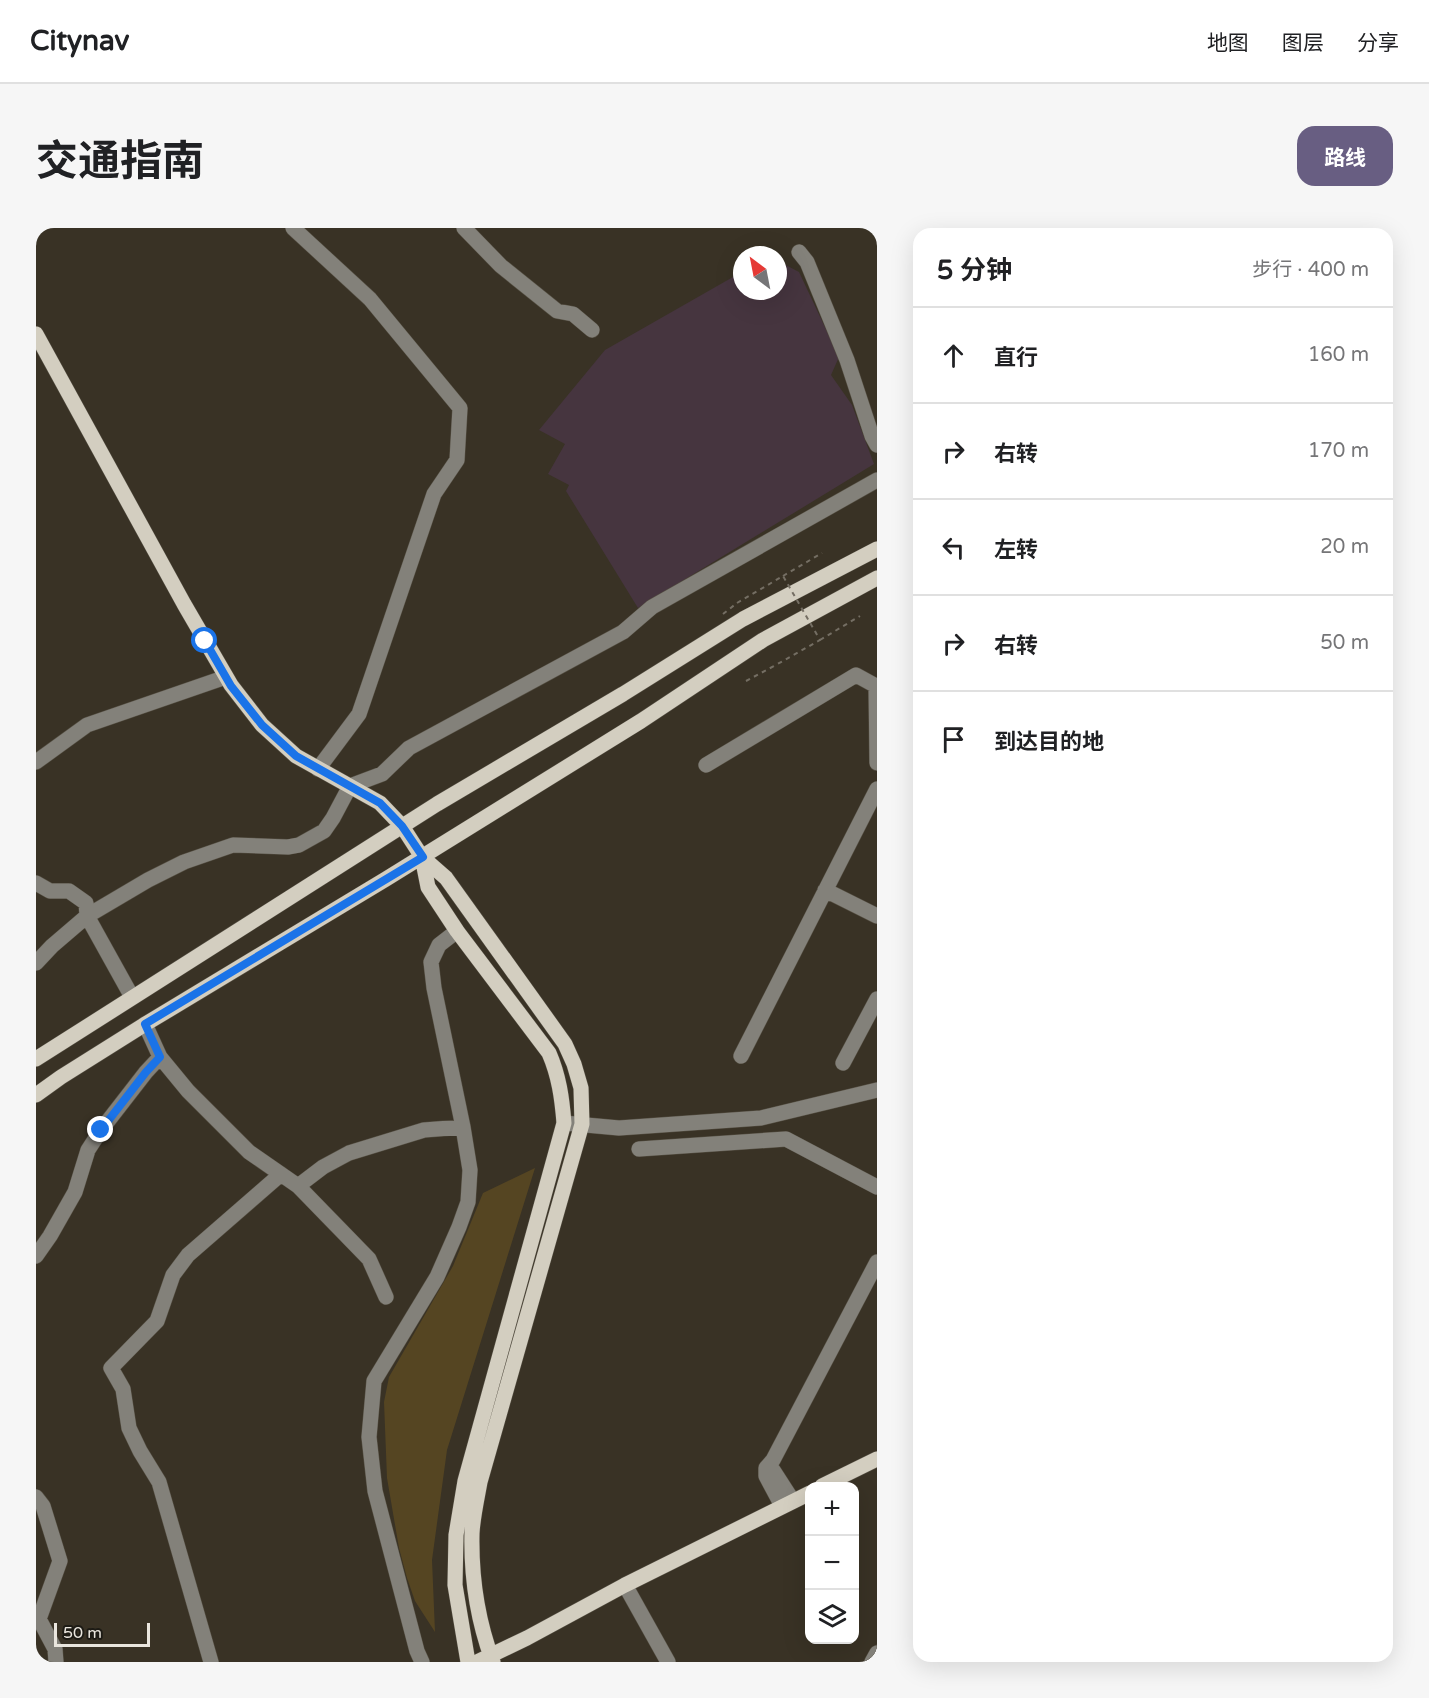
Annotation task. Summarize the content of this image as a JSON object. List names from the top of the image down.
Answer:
{
  "scale_bar": "50 m",
  "north": "top left",
  "page": {
    "header": "Citynav",
    "nav": ["地图", "图层", "分享"],
    "title": "交通指南",
    "buttons": "路线",
    "heading": ["5 分钟", "步行 · 400 m"],
    "list": [
      ["直行", "160 m"],
      ["右转", "170 m"],
      ["左转", "20 m"],
      ["右转", "50 m"],
      "到达目的地"
    ],
    "map_buttons": ["+", "−"],
    "scale": "50 m"
  }
}
